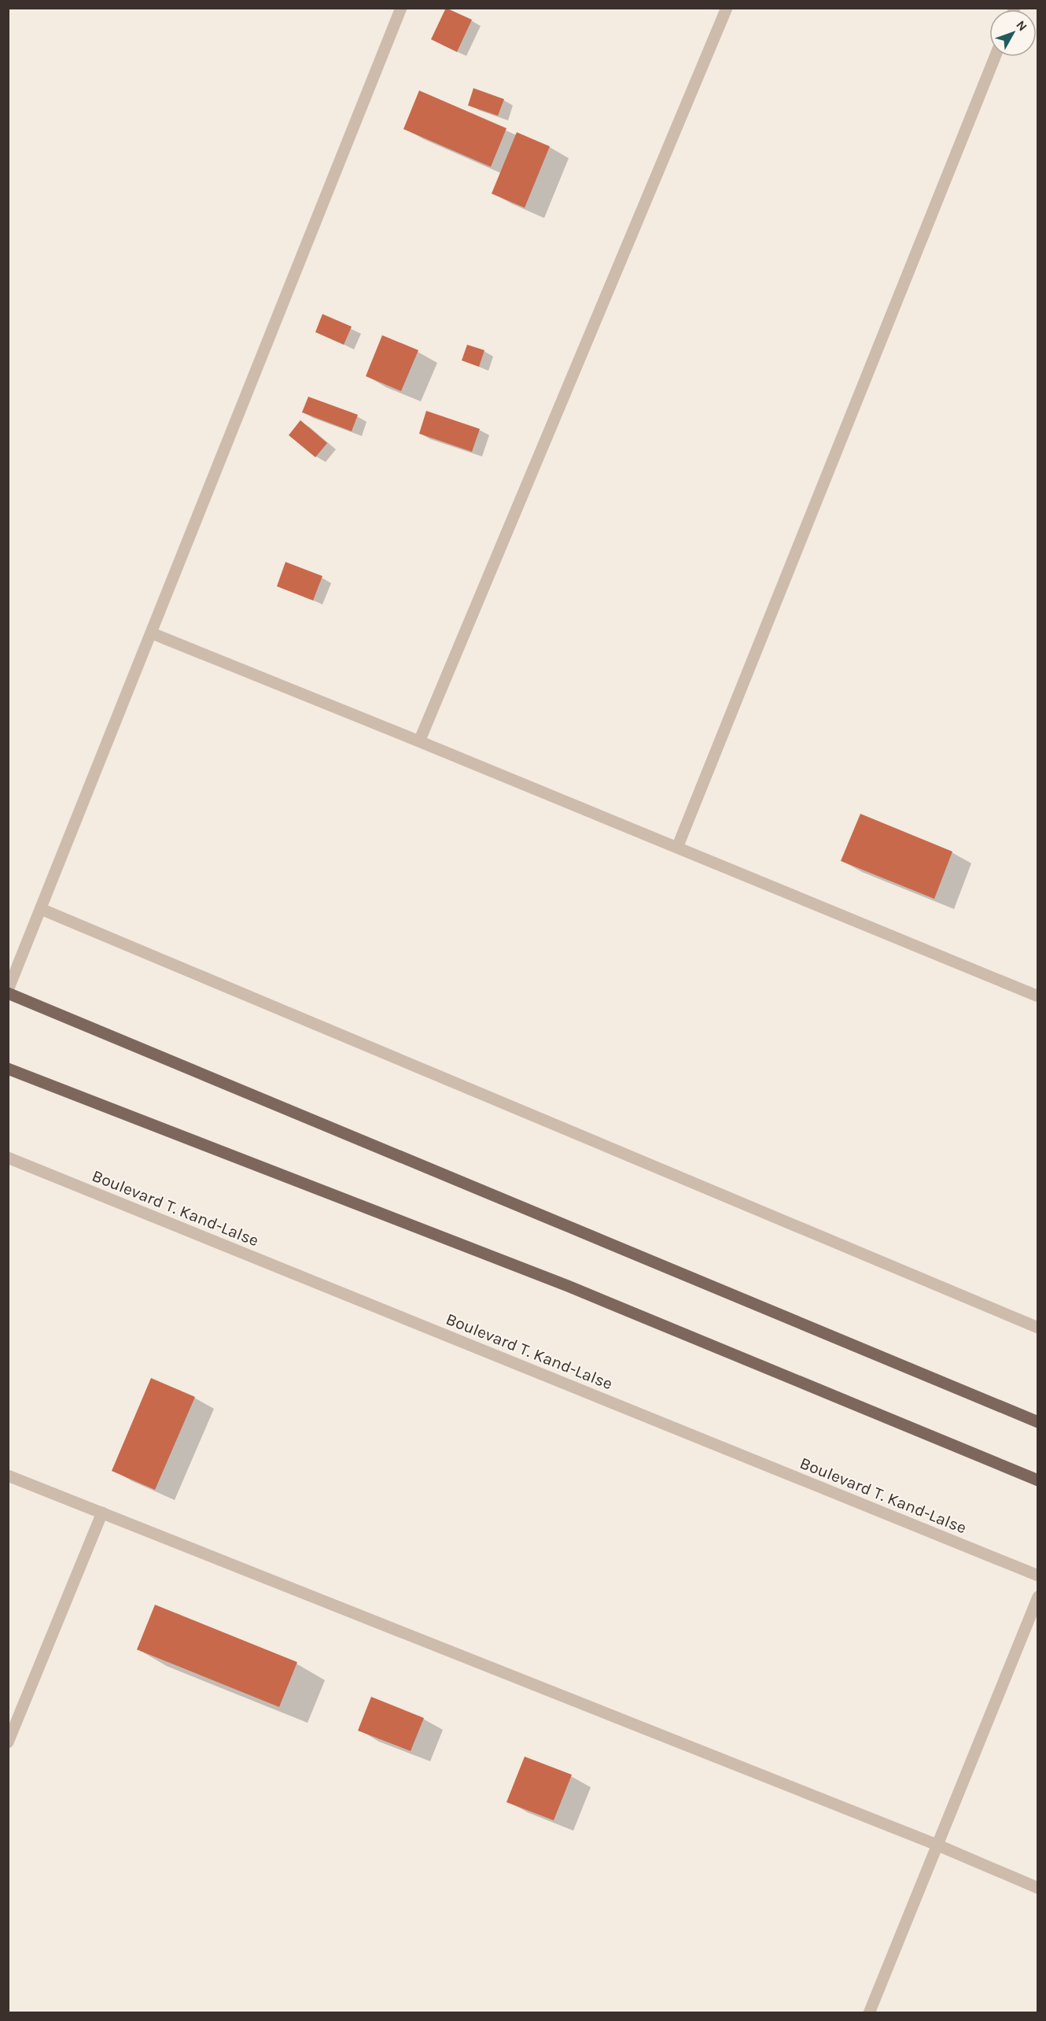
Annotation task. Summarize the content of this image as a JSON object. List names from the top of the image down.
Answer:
{
  "streets": {
    "street": ["Boulevard T. Kand-Lalse"]
  },
  "north": "top right"
}
